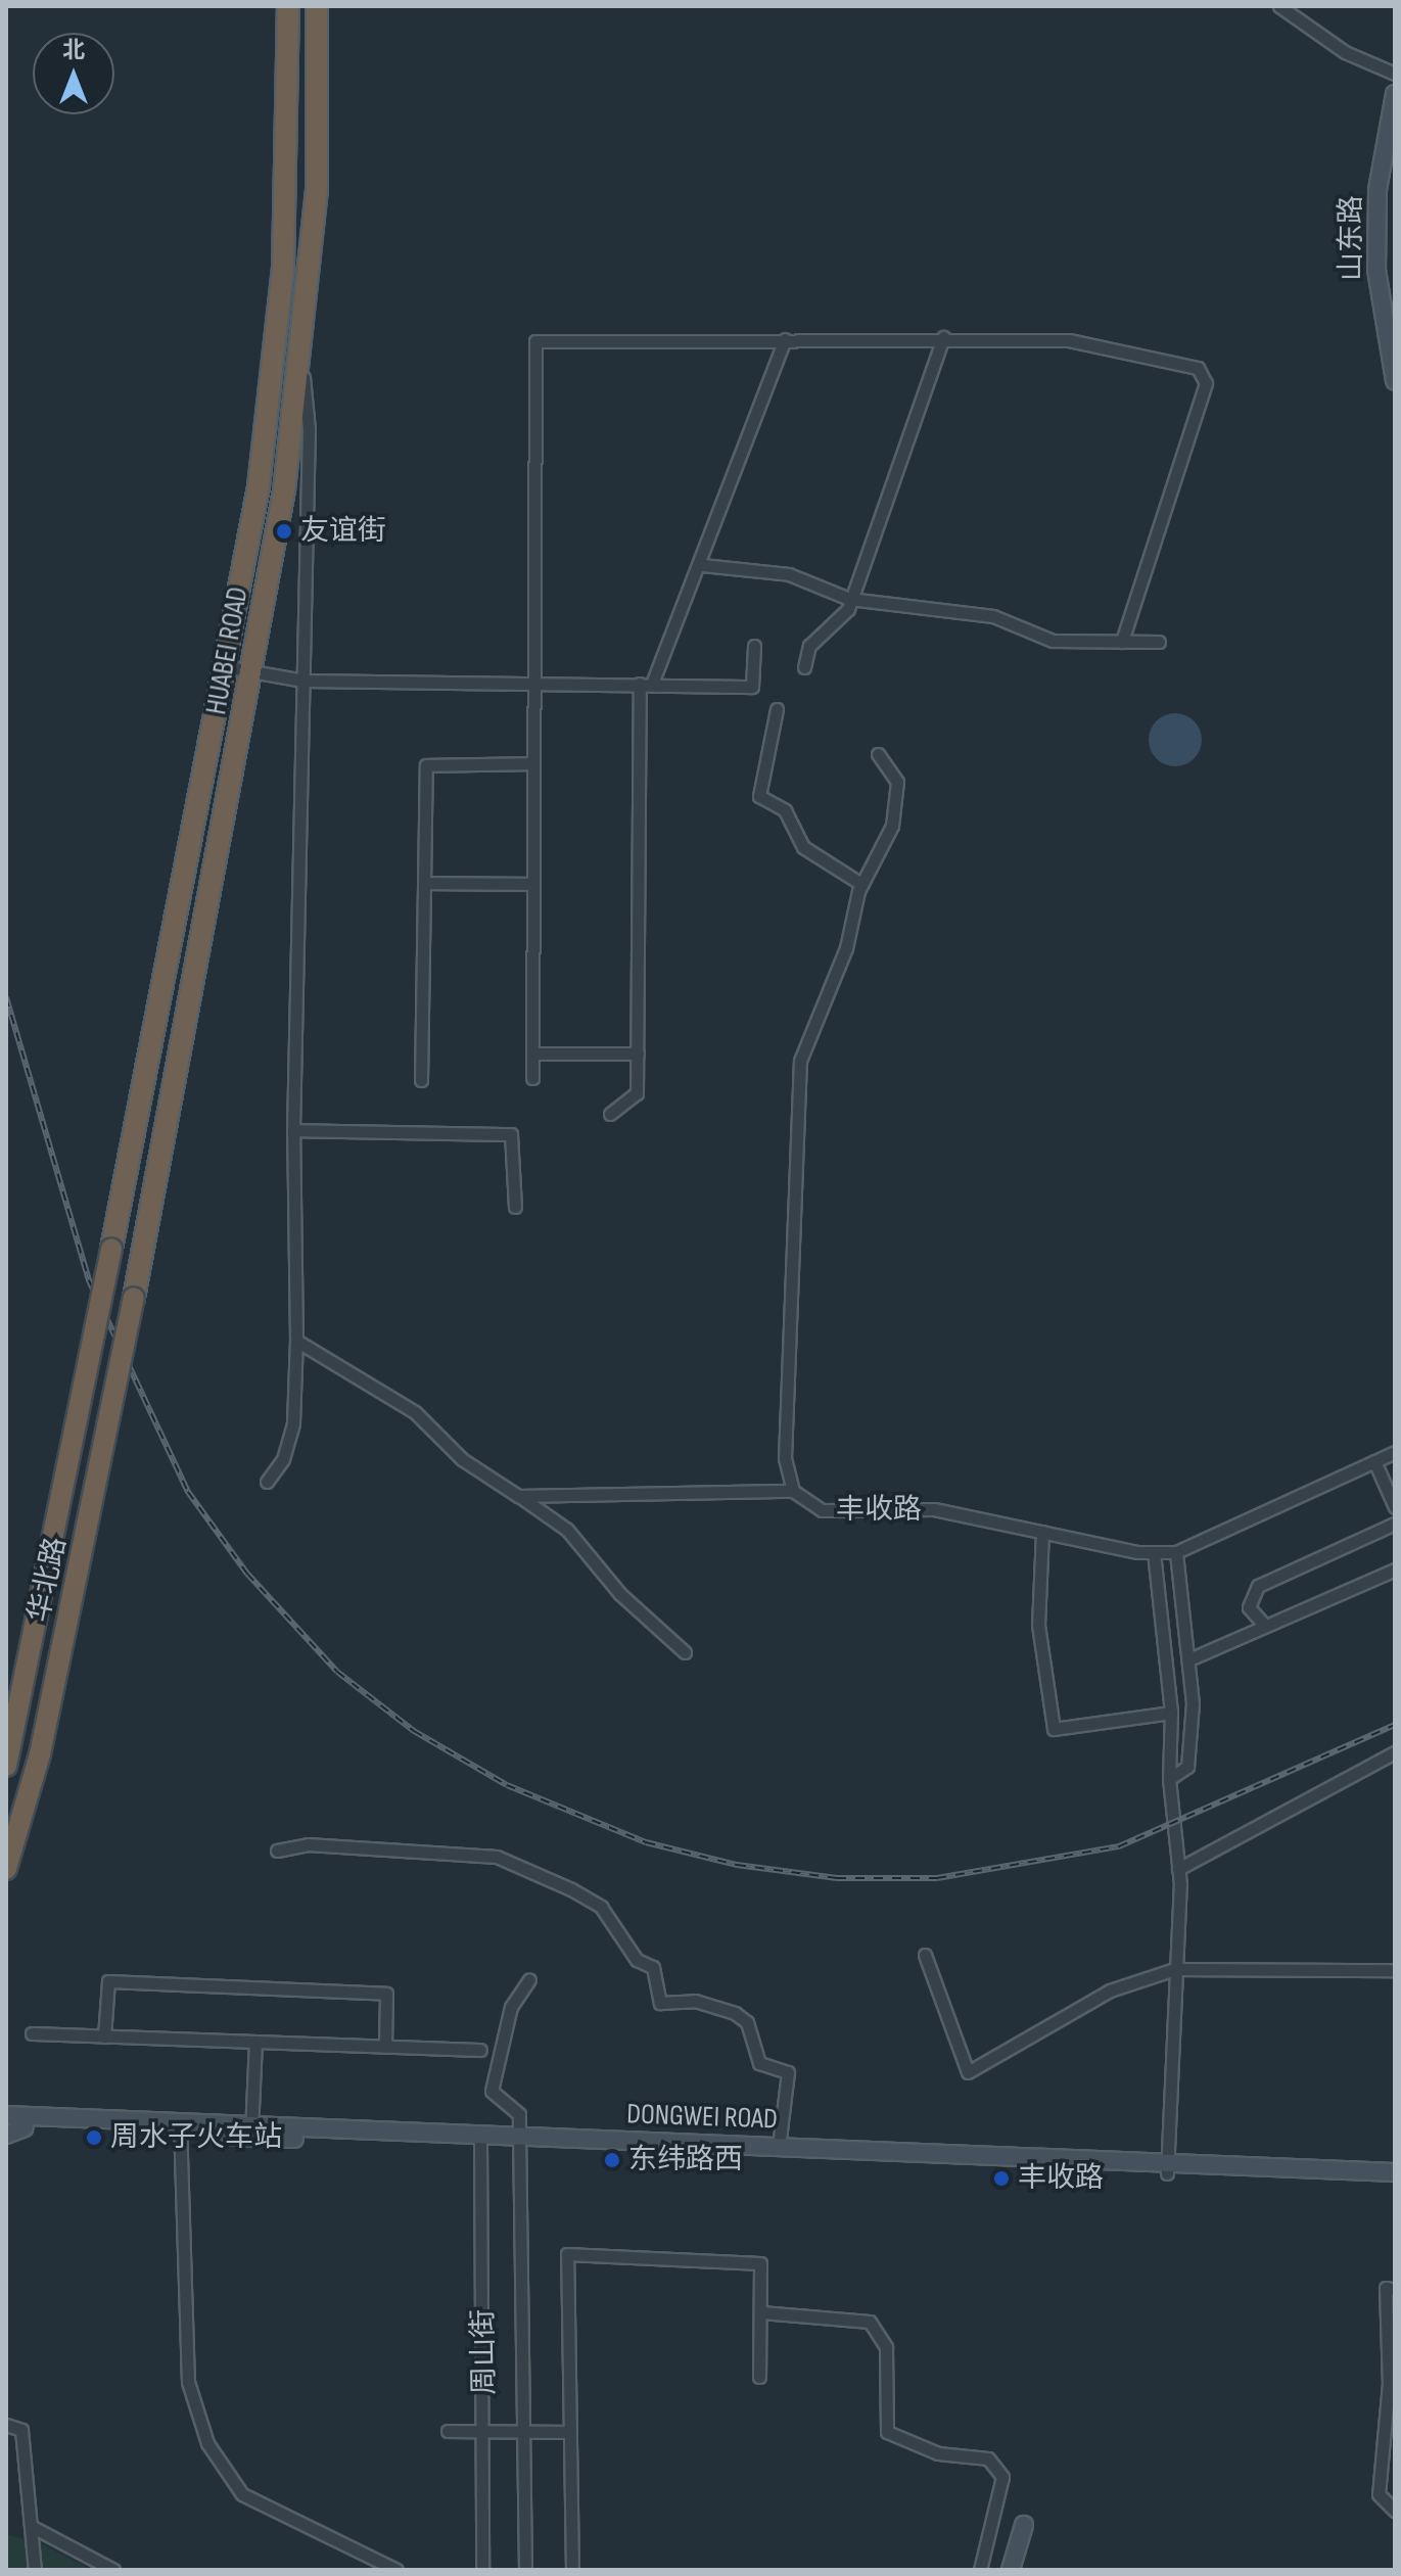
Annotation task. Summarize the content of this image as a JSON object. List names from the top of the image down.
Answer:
{
  "streets": {
    "highway": ["HUABEI ROAD", "华北路"],
    "main road": ["山东路", "DONGWEI ROAD"],
    "street": ["丰收路", "周山街"]
  },
  "crossings": [
    ["HUABEI ROAD", "华北路"],
    ["DONGWEI ROAD", "周山街"]
  ],
  "places": [
    "友谊街",
    "周水子火车站",
    "东纬路西",
    "丰收路"
  ],
  "north": "top"
}
